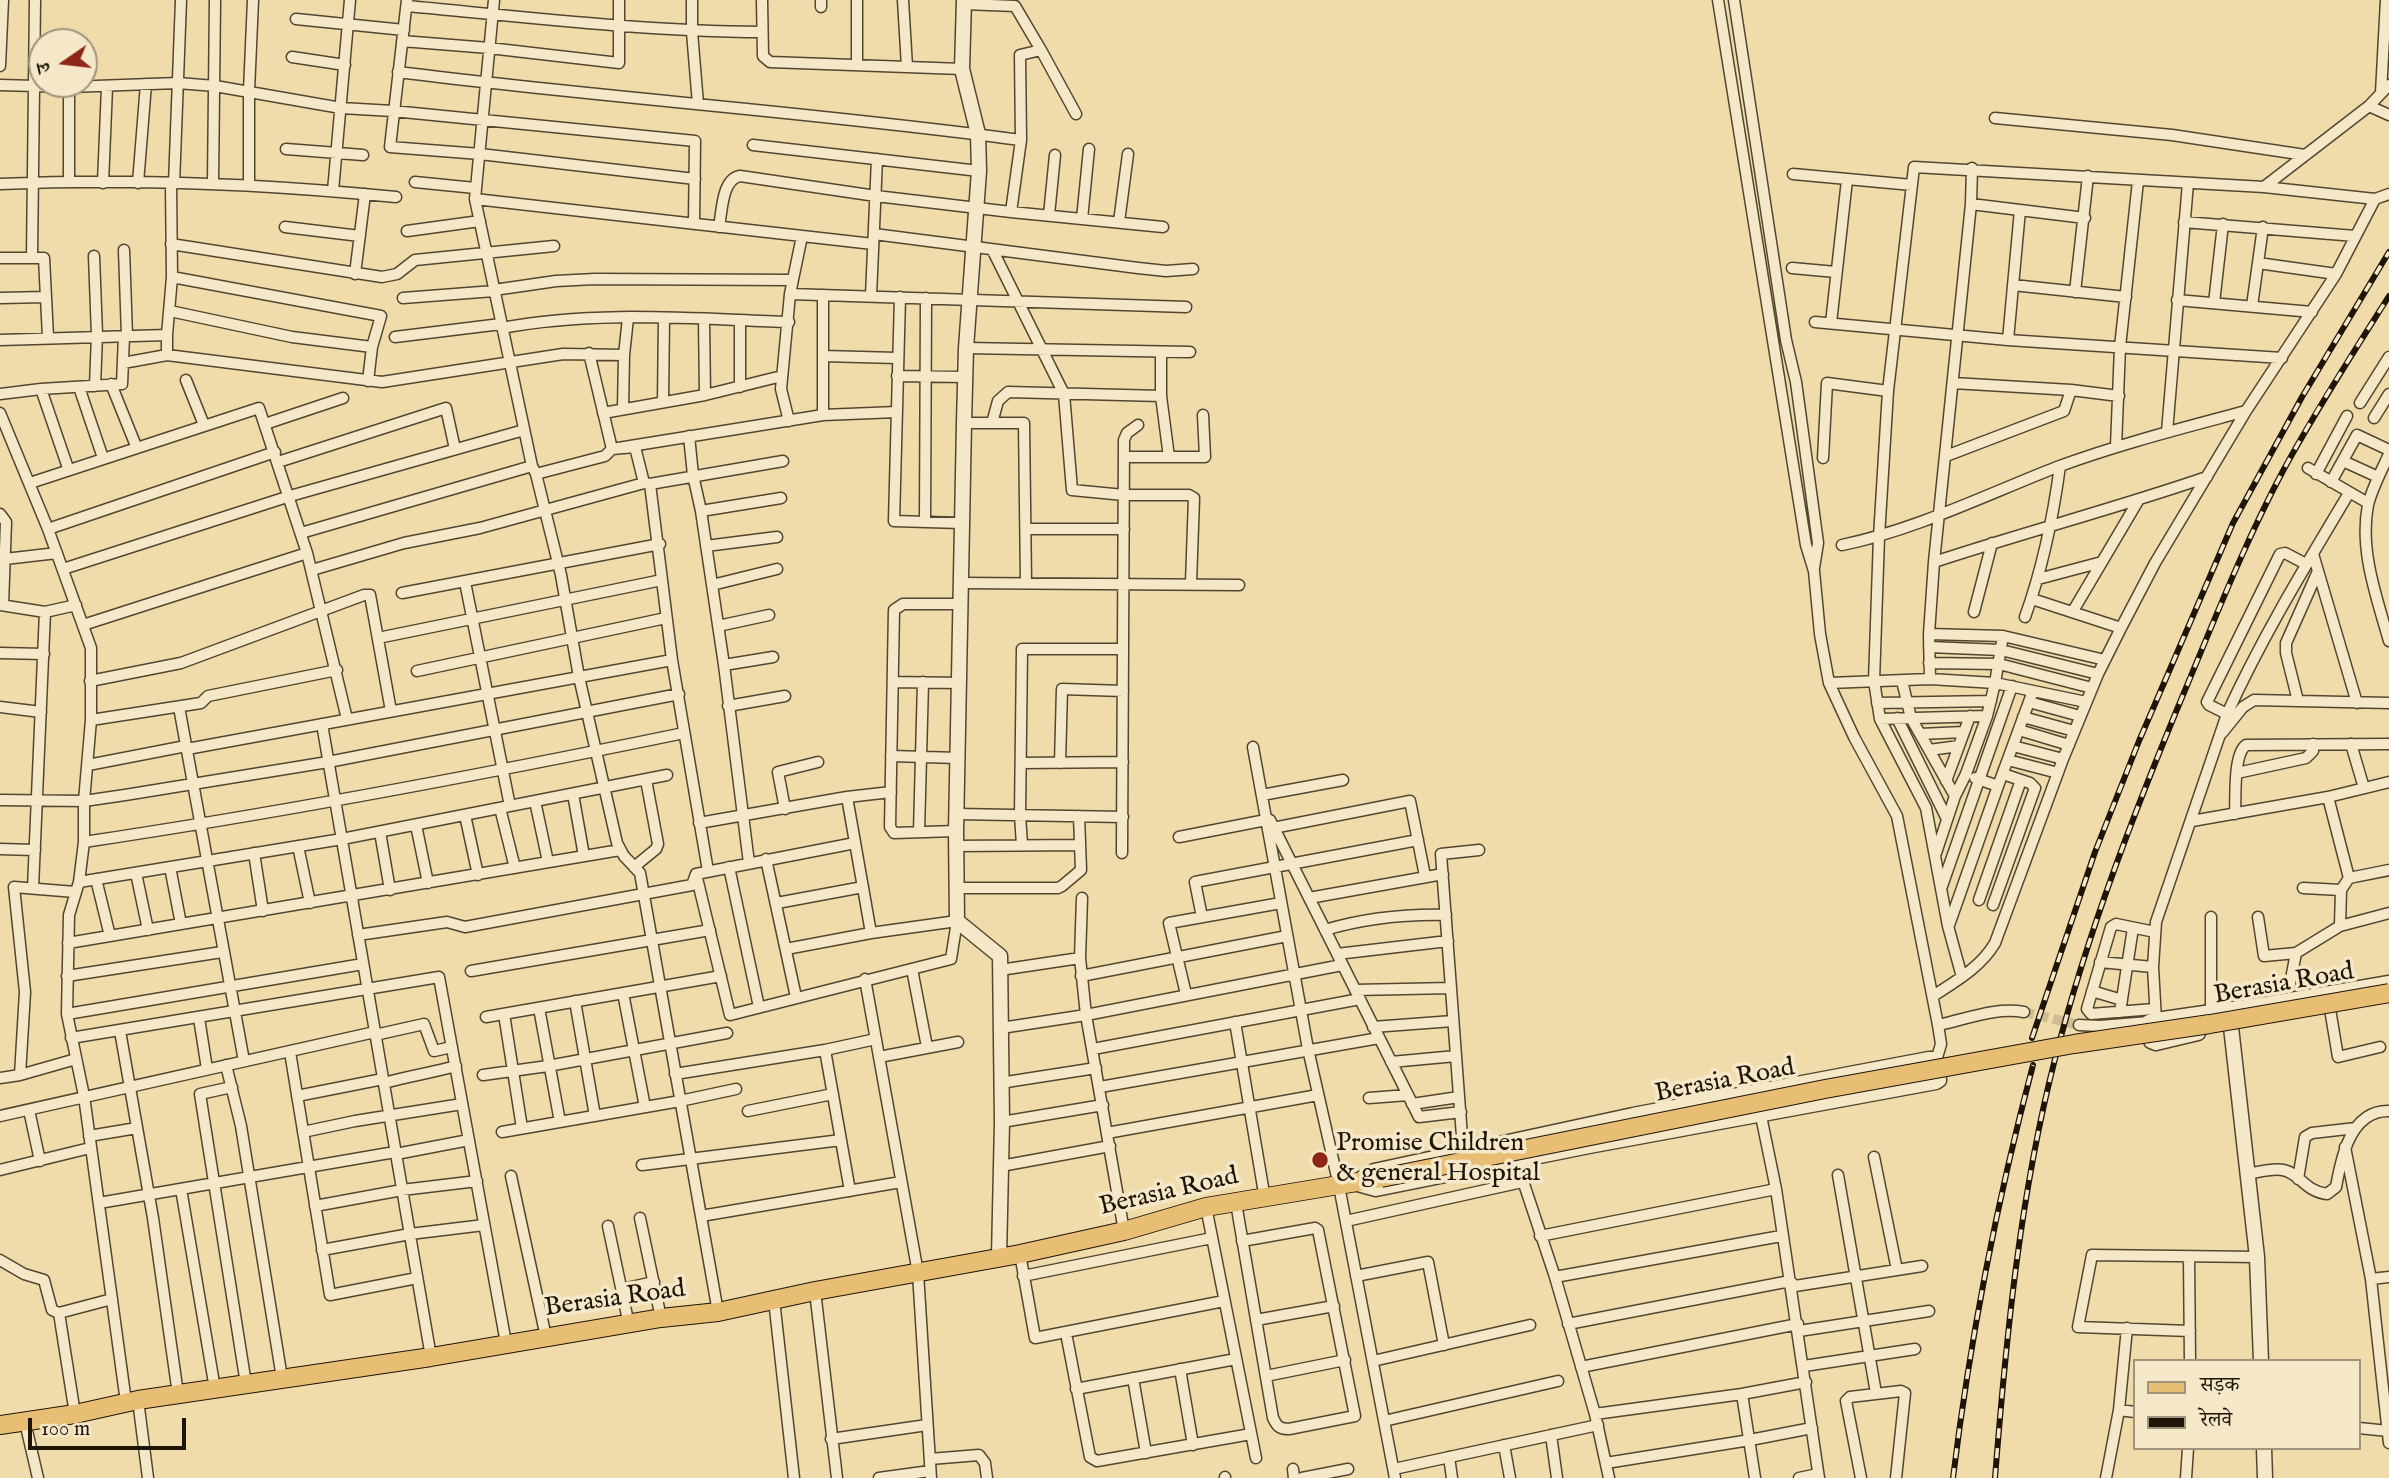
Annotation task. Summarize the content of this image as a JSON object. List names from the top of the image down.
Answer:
{
  "streets": {
    "main road": ["Berasia Road"]
  },
  "places": ["Promise Children & general Hospital"],
  "legend": ["सड़क", "रेलवे"],
  "scale_bar": "100 m",
  "north": "left"
}
